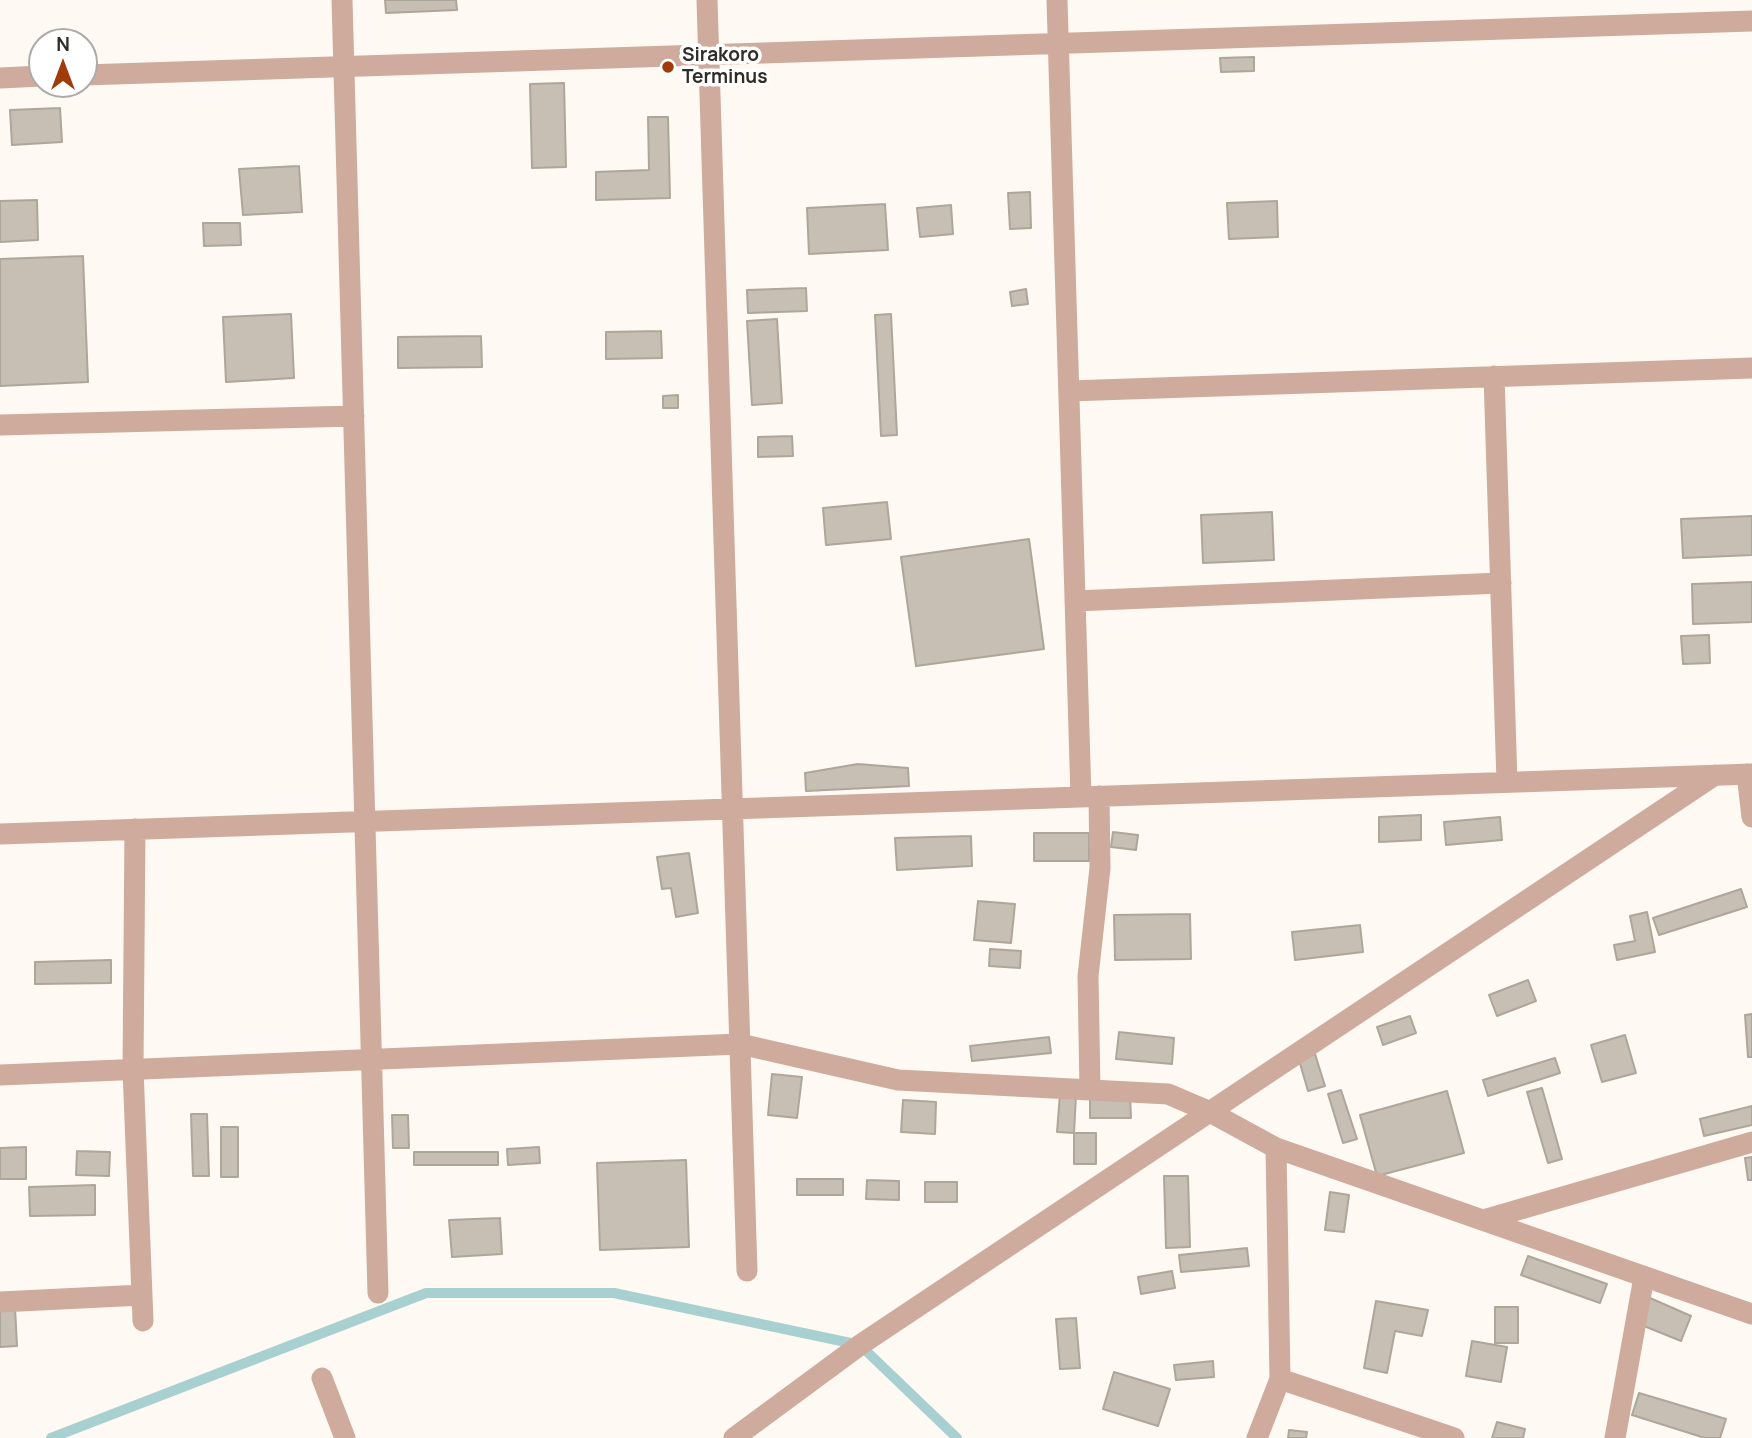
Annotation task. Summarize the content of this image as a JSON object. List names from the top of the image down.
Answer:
{
  "places": ["Sirakoro Terminus"],
  "north": "top"
}
